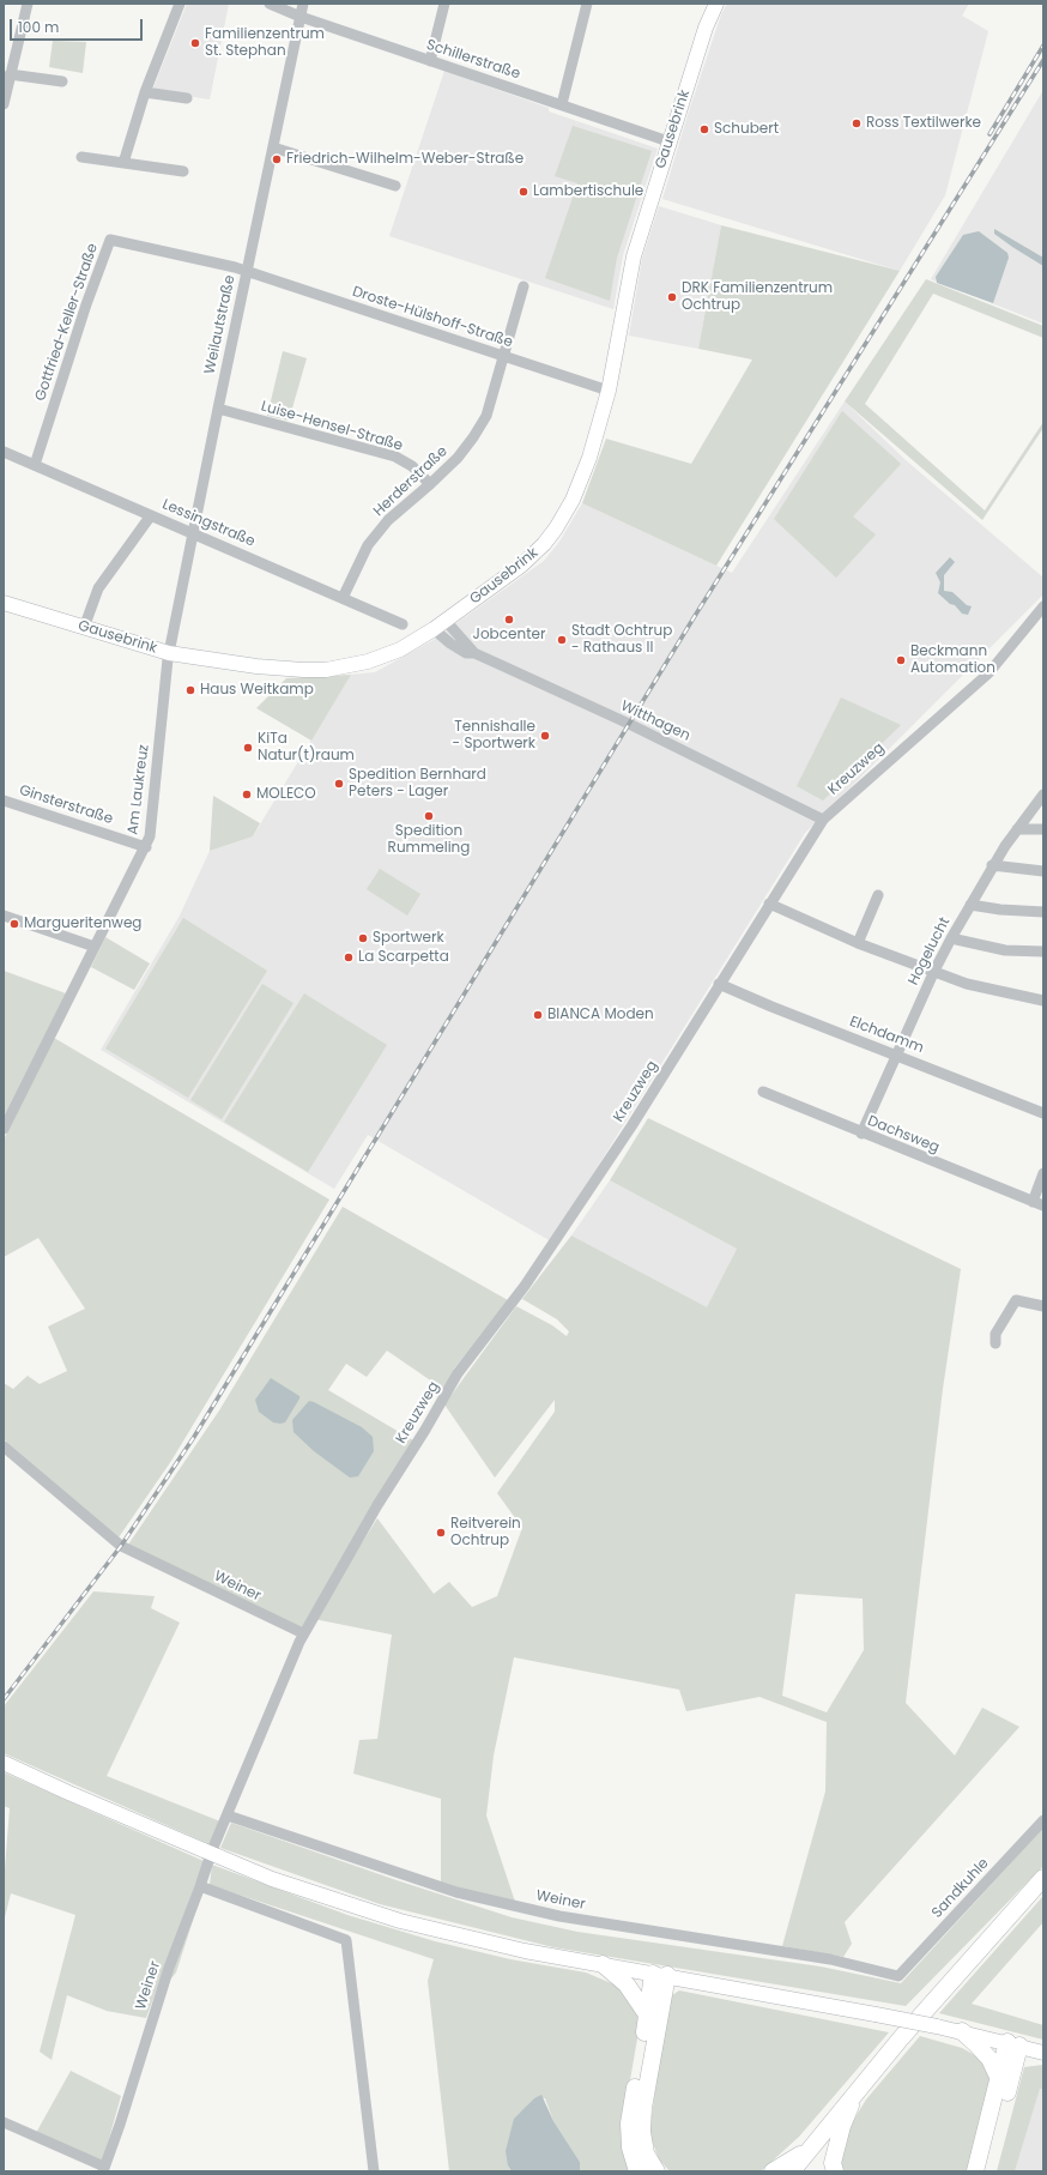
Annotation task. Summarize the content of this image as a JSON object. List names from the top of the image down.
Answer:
{
  "streets": {
    "main road": ["Gausebrink"],
    "street": [
      "Schillerstraße",
      "Droste-Hülshoff-Straße",
      "Gottfried-Keller-Straße",
      "Weilautstraße",
      "Luise-Hensel-Straße",
      "Herderstraße",
      "Lessingstraße",
      "Witthagen",
      "Kreuzweg",
      "Am Laukreuz",
      "Ginsterstraße",
      "Hogelucht",
      "Elchdamm",
      "Dachsweg",
      "Weiner",
      "Sandkuhle"
    ]
  },
  "crossings": [
    ["Schillerstraße", "Gausebrink"],
    ["Schillerstraße", "Weilautstraße"],
    ["Gausebrink", "Droste-Hülshoff-Straße"],
    ["Gausebrink", "Weilautstraße"],
    ["Gausebrink", "Witthagen"],
    ["Gausebrink", "Am Laukreuz"],
    ["Droste-Hülshoff-Straße", "Gottfried-Keller-Straße"],
    ["Droste-Hülshoff-Straße", "Weilautstraße"],
    ["Droste-Hülshoff-Straße", "Herderstraße"],
    ["Gottfried-Keller-Straße", "Weilautstraße"],
    ["Gottfried-Keller-Straße", "Lessingstraße"],
    ["Weilautstraße", "Luise-Hensel-Straße"],
    ["Weilautstraße", "Lessingstraße"],
    ["Weilautstraße", "Am Laukreuz"],
    ["Luise-Hensel-Straße", "Herderstraße"],
    ["Herderstraße", "Lessingstraße"],
    ["Witthagen", "Kreuzweg"],
    ["Kreuzweg", "Elchdamm"],
    ["Kreuzweg", "Weiner"],
    ["Am Laukreuz", "Ginsterstraße"],
    ["Hogelucht", "Elchdamm"],
    ["Hogelucht", "Dachsweg"],
    ["Weiner", "Sandkuhle"]
  ],
  "places": [
    "Familienzentrum St. Stephan",
    "Ross Textilwerke",
    "Schubert",
    "Friedrich-Wilhelm-Weber-Straße",
    "Lambertischule",
    "DRK Familienzentrum Ochtrup",
    "Jobcenter",
    "Stadt Ochtrup - Rathaus II",
    "Beckmann Automation",
    "Haus Weitkamp",
    "Tennishalle - Sportwerk",
    "KiTa Natur(t)raum",
    "Spedition Bernhard Peters - Lager",
    "MOLECO",
    "Spedition Rummeling",
    "Margueritenweg",
    "Sportwerk",
    "La Scarpetta",
    "BIANCA Moden",
    "Reitverein Ochtrup"
  ],
  "scale_bar": "100 m"
}
